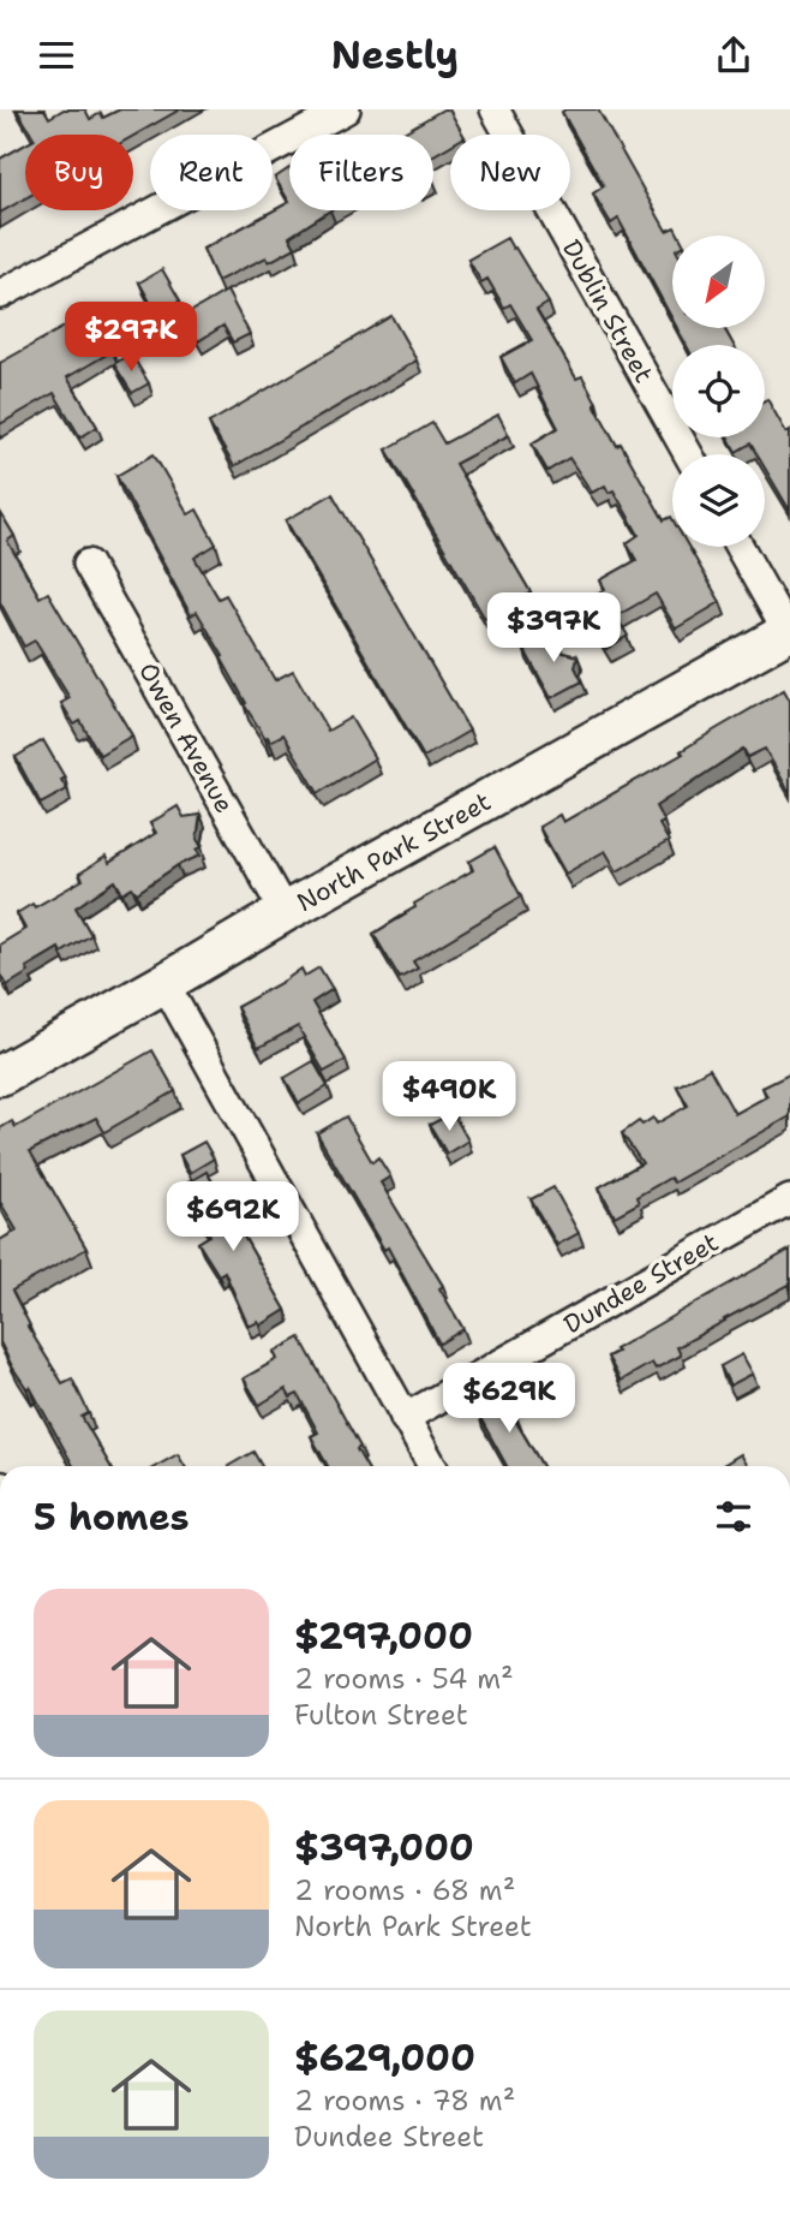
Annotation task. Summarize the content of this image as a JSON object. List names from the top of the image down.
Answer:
{
  "streets": {
    "street": [
      "Dublin Street",
      "Owen Avenue",
      "North Park Street",
      "Dundee Street"
    ]
  },
  "crossings": [
    ["Owen Avenue", "North Park Street"]
  ],
  "north": "bottom left",
  "page": {
    "header": "Nestly",
    "chip": [
      "Buy",
      "Rent",
      "Filters",
      "New"
    ],
    "price": [
      "$297K",
      "$397K",
      "$490K",
      "$692K",
      "$629K"
    ],
    "heading": "5 homes",
    "list": [
      {
        "name": "$297,000",
        "note": "2 rooms · 54 m² · Fulton Street"
      },
      {
        "name": "$397,000",
        "note": "2 rooms · 68 m² · North Park Street"
      },
      {
        "name": "$629,000",
        "note": "2 rooms · 78 m² · Dundee Street"
      }
    ]
  }
}
